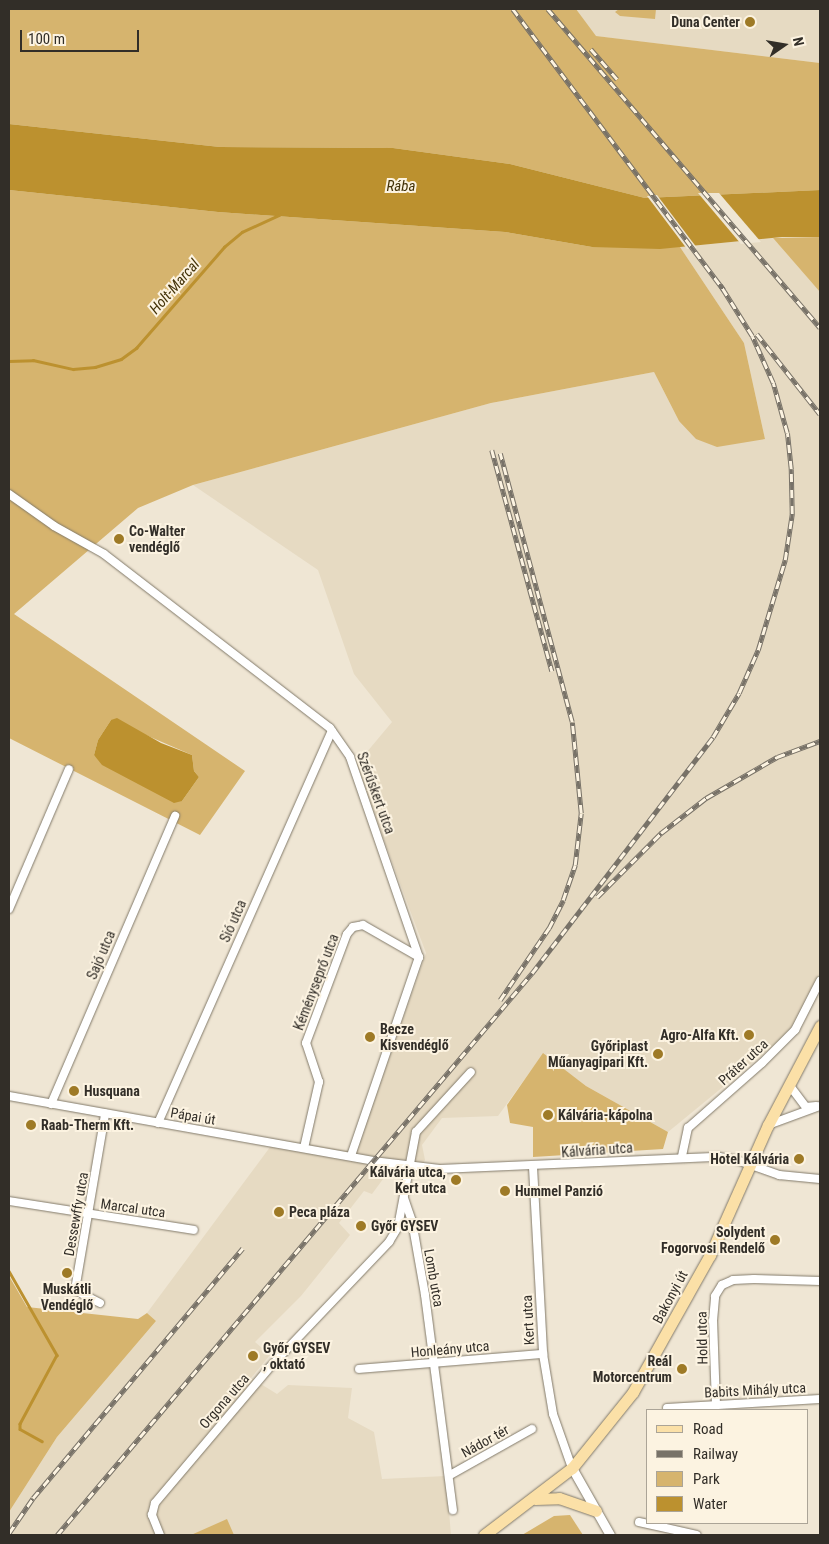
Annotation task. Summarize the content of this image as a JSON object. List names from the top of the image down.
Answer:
{
  "streets": {
    "main road": ["Bakonyi út"],
    "street": [
      "Szérűskert utca",
      "Sió utca",
      "Sajó utca",
      "Kéményseprő utca",
      "Práter utca",
      "Pápai út",
      "Kálvária utca",
      "Marcal utca",
      "Dessewffy utca",
      "Lomb utca",
      "Kert utca",
      "Hold utca",
      "Honleány utca",
      "Babits Mihály utca",
      "Orgona utca",
      "Nádor tér"
    ]
  },
  "crossings": [
    ["Szérűskert utca", "Sió utca"],
    ["Szérűskert utca", "Kéményseprő utca"],
    ["Sió utca", "Pápai út"],
    ["Sajó utca", "Pápai út"],
    ["Kéményseprő utca", "Pápai út"],
    ["Práter utca", "Kálvária utca"],
    ["Pápai út", "Kálvária utca"],
    ["Pápai út", "Dessewffy utca"],
    ["Kálvária utca", "Lomb utca"],
    ["Kálvária utca", "Bakonyi út"],
    ["Kálvária utca", "Kert utca"],
    ["Marcal utca", "Dessewffy utca"],
    ["Lomb utca", "Honleány utca"],
    ["Lomb utca", "Orgona utca"],
    ["Lomb utca", "Nádor tér"],
    ["Bakonyi út", "Kert utca"],
    ["Kert utca", "Honleány utca"],
    ["Hold utca", "Babits Mihály utca"]
  ],
  "water": ["Rába", "Holt-Marcal"],
  "places": [
    "Duna Center",
    "Co-Walter vendéglő",
    "Agro-Alfa Kft.",
    "Becze Kisvendéglő",
    "Győriplast Műanyagipari Kft.",
    "Husquana",
    "Kálvária-kápolna",
    "Raab-Therm Kft.",
    "Hotel Kálvária",
    "Kálvária utca, Kert utca",
    "Hummel Panzió",
    "Peca pláza",
    "Győr GYSEV",
    "Solydent Fogorvosi Rendelő",
    "Muskátli Vendéglő",
    "Győr GYSEV , oktató",
    "Reál Motorcentrum"
  ],
  "legend": [
    "Road",
    "Railway",
    "Park",
    "Water"
  ],
  "scale_bar": "100 m",
  "north": "right"
}
